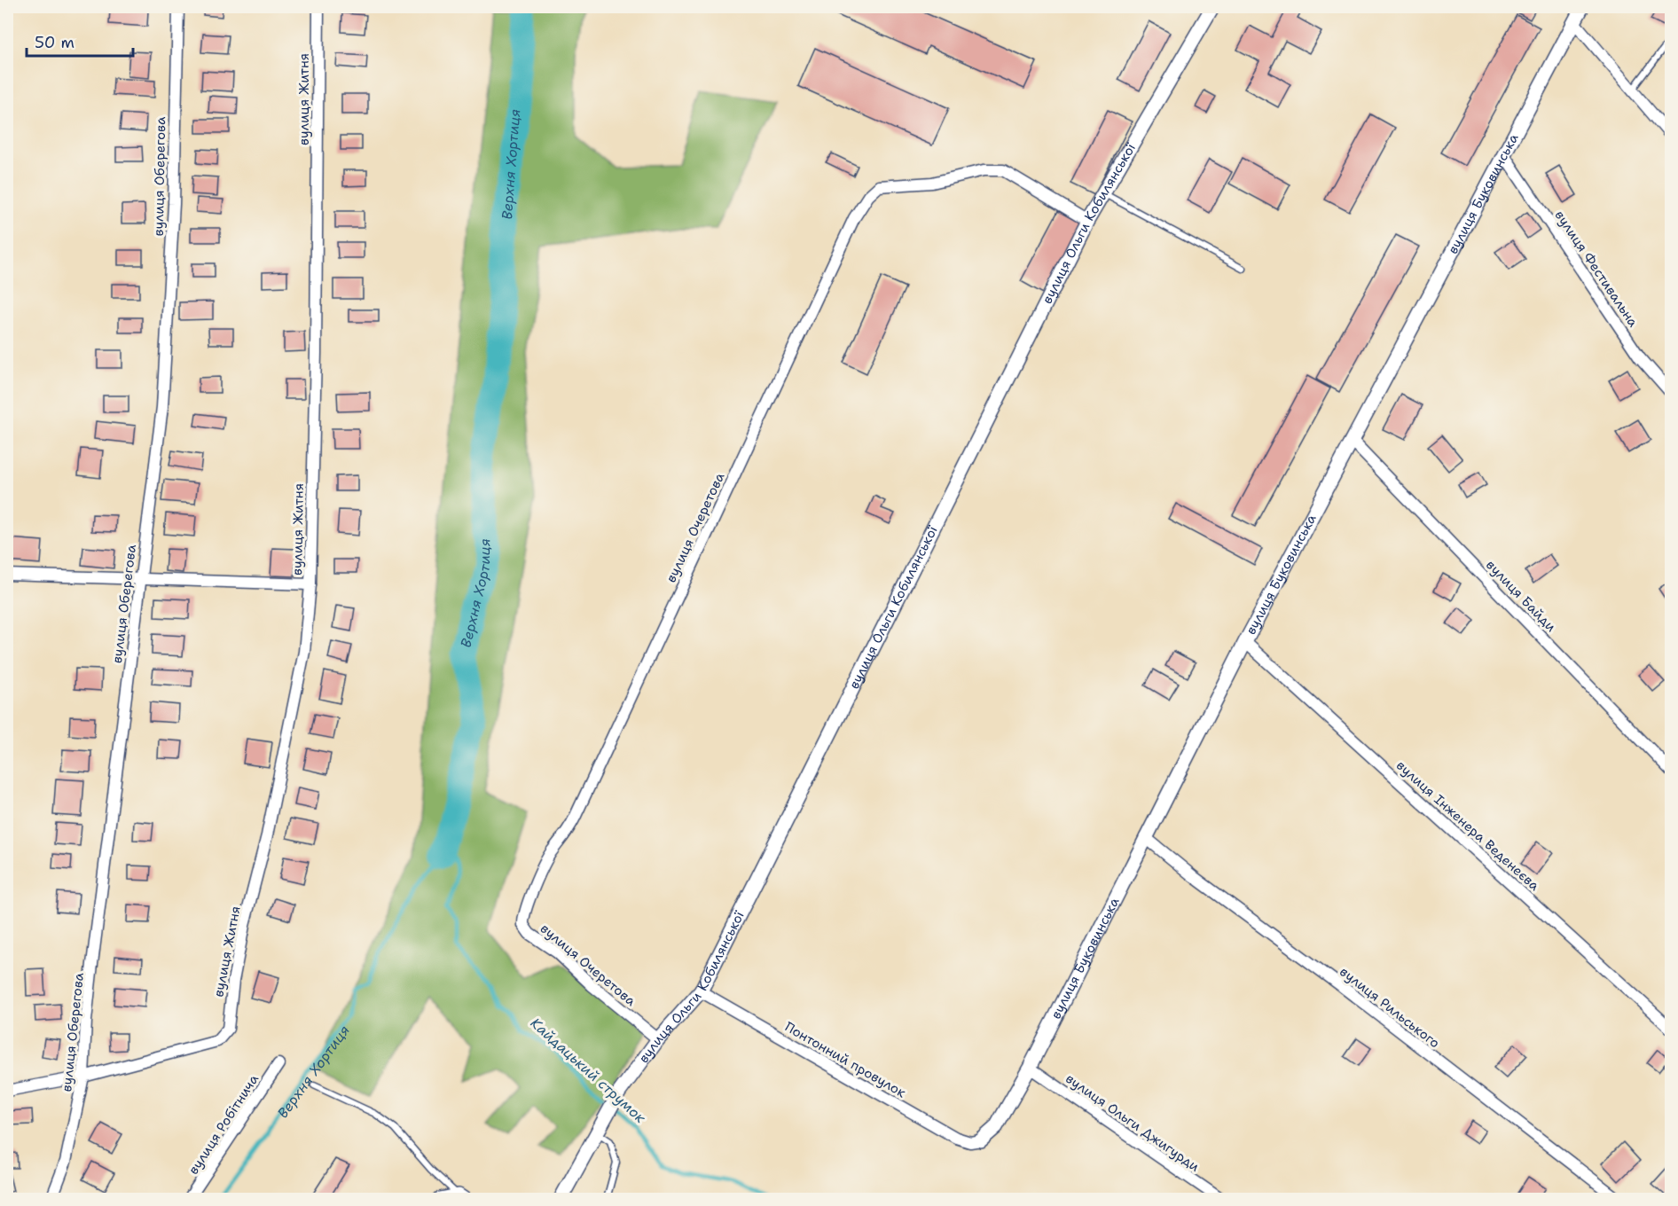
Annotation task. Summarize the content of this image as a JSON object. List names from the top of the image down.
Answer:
{
  "streets": {
    "street": [
      "вулиця Житня",
      "вулиця Оберегова",
      "вулиця Буковинська",
      "вулиця Ольги Кобилянської",
      "вулиця Фестивальна",
      "вулиця Очеретова",
      "вулиця Байди",
      "вулиця Інженера Веденеєва",
      "вулиця Рильського",
      "Понтонний провулок",
      "вулиця Ольги Джигурди",
      "вулиця Робітнича"
    ]
  },
  "crossings": [
    ["вулиця Житня", "вулиця Оберегова"],
    ["вулиця Буковинська", "вулиця Фестивальна"],
    ["вулиця Буковинська", "вулиця Байди"],
    ["вулиця Буковинська", "вулиця Інженера Веденеєва"],
    ["вулиця Буковинська", "вулиця Рильського"],
    ["вулиця Буковинська", "Понтонний провулок"],
    ["вулиця Буковинська", "вулиця Ольги Джигурди"],
    ["вулиця Ольги Кобилянської", "вулиця Очеретова"],
    ["вулиця Ольги Кобилянської", "Понтонний провулок"]
  ],
  "water": ["Верхня Хортиця", "Кайдацький струмок"],
  "scale_bar": "50 m"
}
